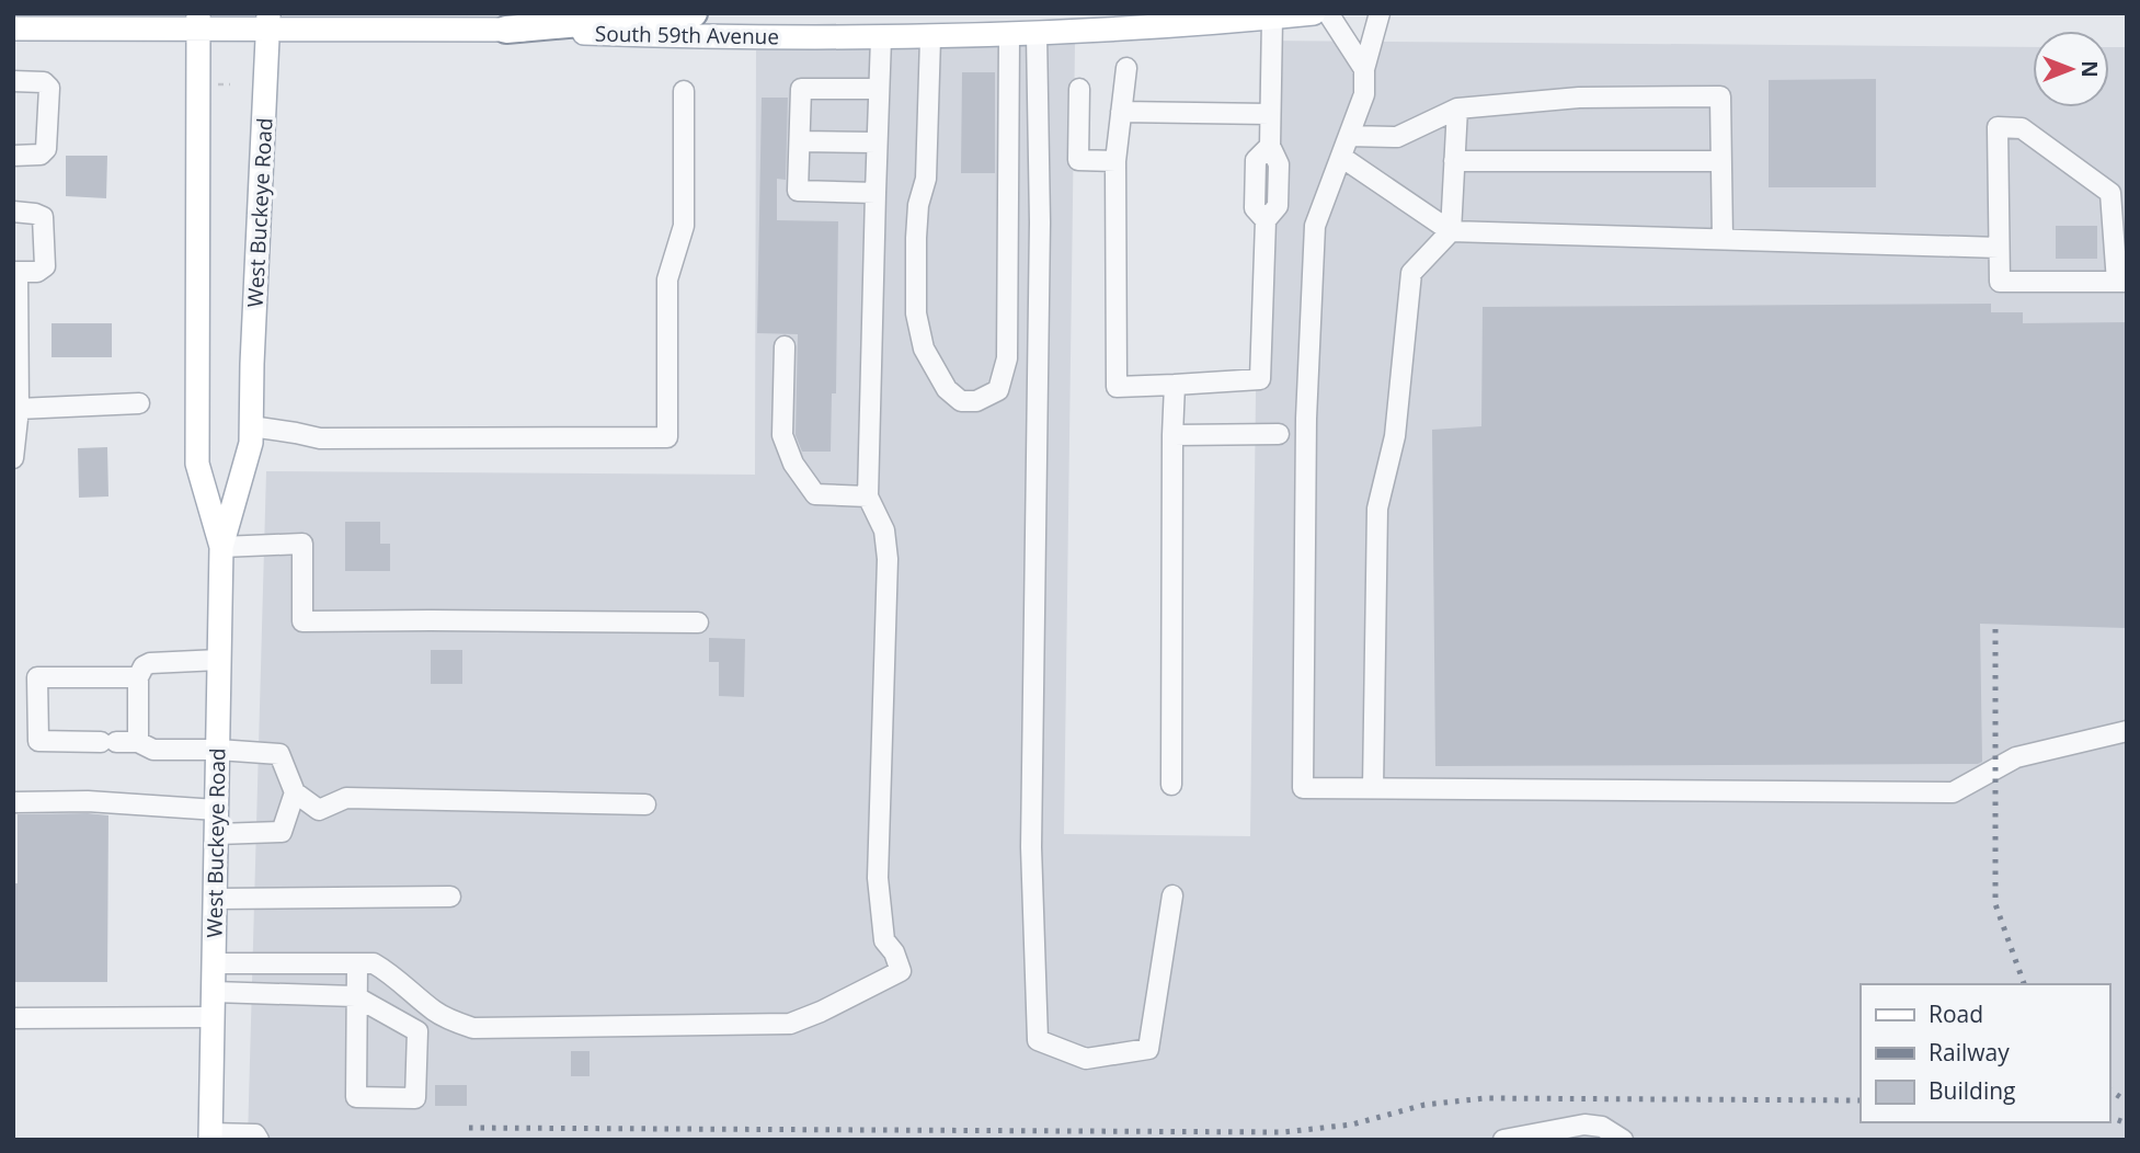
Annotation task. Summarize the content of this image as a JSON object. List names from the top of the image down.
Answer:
{
  "streets": {
    "main road": ["South 59th Avenue", "West Buckeye Road"]
  },
  "crossings": [
    ["South 59th Avenue", "West Buckeye Road"]
  ],
  "legend": ["Road", "Railway", "Building"],
  "north": "right"
}
